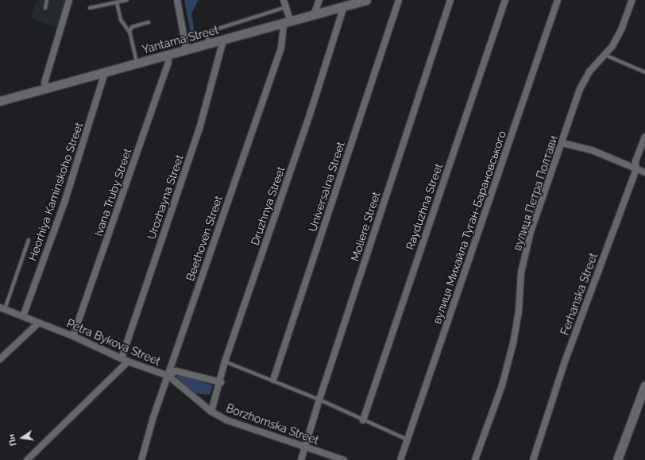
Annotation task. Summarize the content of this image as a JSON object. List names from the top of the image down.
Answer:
{
  "streets": {
    "main road": ["Yantarna Street"],
    "street": [
      "Universalna Street",
      "Heorhiya Kaminskoho Street",
      "Ivana Truby Street",
      "вулиця Петра Полтави",
      "Urozhayna Street",
      "Druzhnya Street",
      "Rayduzhna Street",
      "Moliere Street",
      "вулиця Михайла Туган-Барановського",
      "Beethoven Street",
      "Ferhanska Street",
      "Petra Bykova Street",
      "Borzhomska Street"
    ]
  },
  "crossings": [
    ["Yantarna Street", "Heorhiya Kaminskoho Street"],
    ["Yantarna Street", "Ivana Truby Street"],
    ["Yantarna Street", "Urozhayna Street"],
    ["Yantarna Street", "Druzhnya Street"],
    ["Yantarna Street", "Beethoven Street"],
    ["Heorhiya Kaminskoho Street", "Petra Bykova Street"],
    ["Ivana Truby Street", "Petra Bykova Street"],
    ["Urozhayna Street", "Petra Bykova Street"],
    ["Druzhnya Street", "Petra Bykova Street"],
    ["Druzhnya Street", "Borzhomska Street"],
    ["Moliere Street", "Borzhomska Street"],
    ["Beethoven Street", "Petra Bykova Street"],
    ["Beethoven Street", "Borzhomska Street"],
    ["Petra Bykova Street", "Borzhomska Street"]
  ],
  "north": "left"
}
